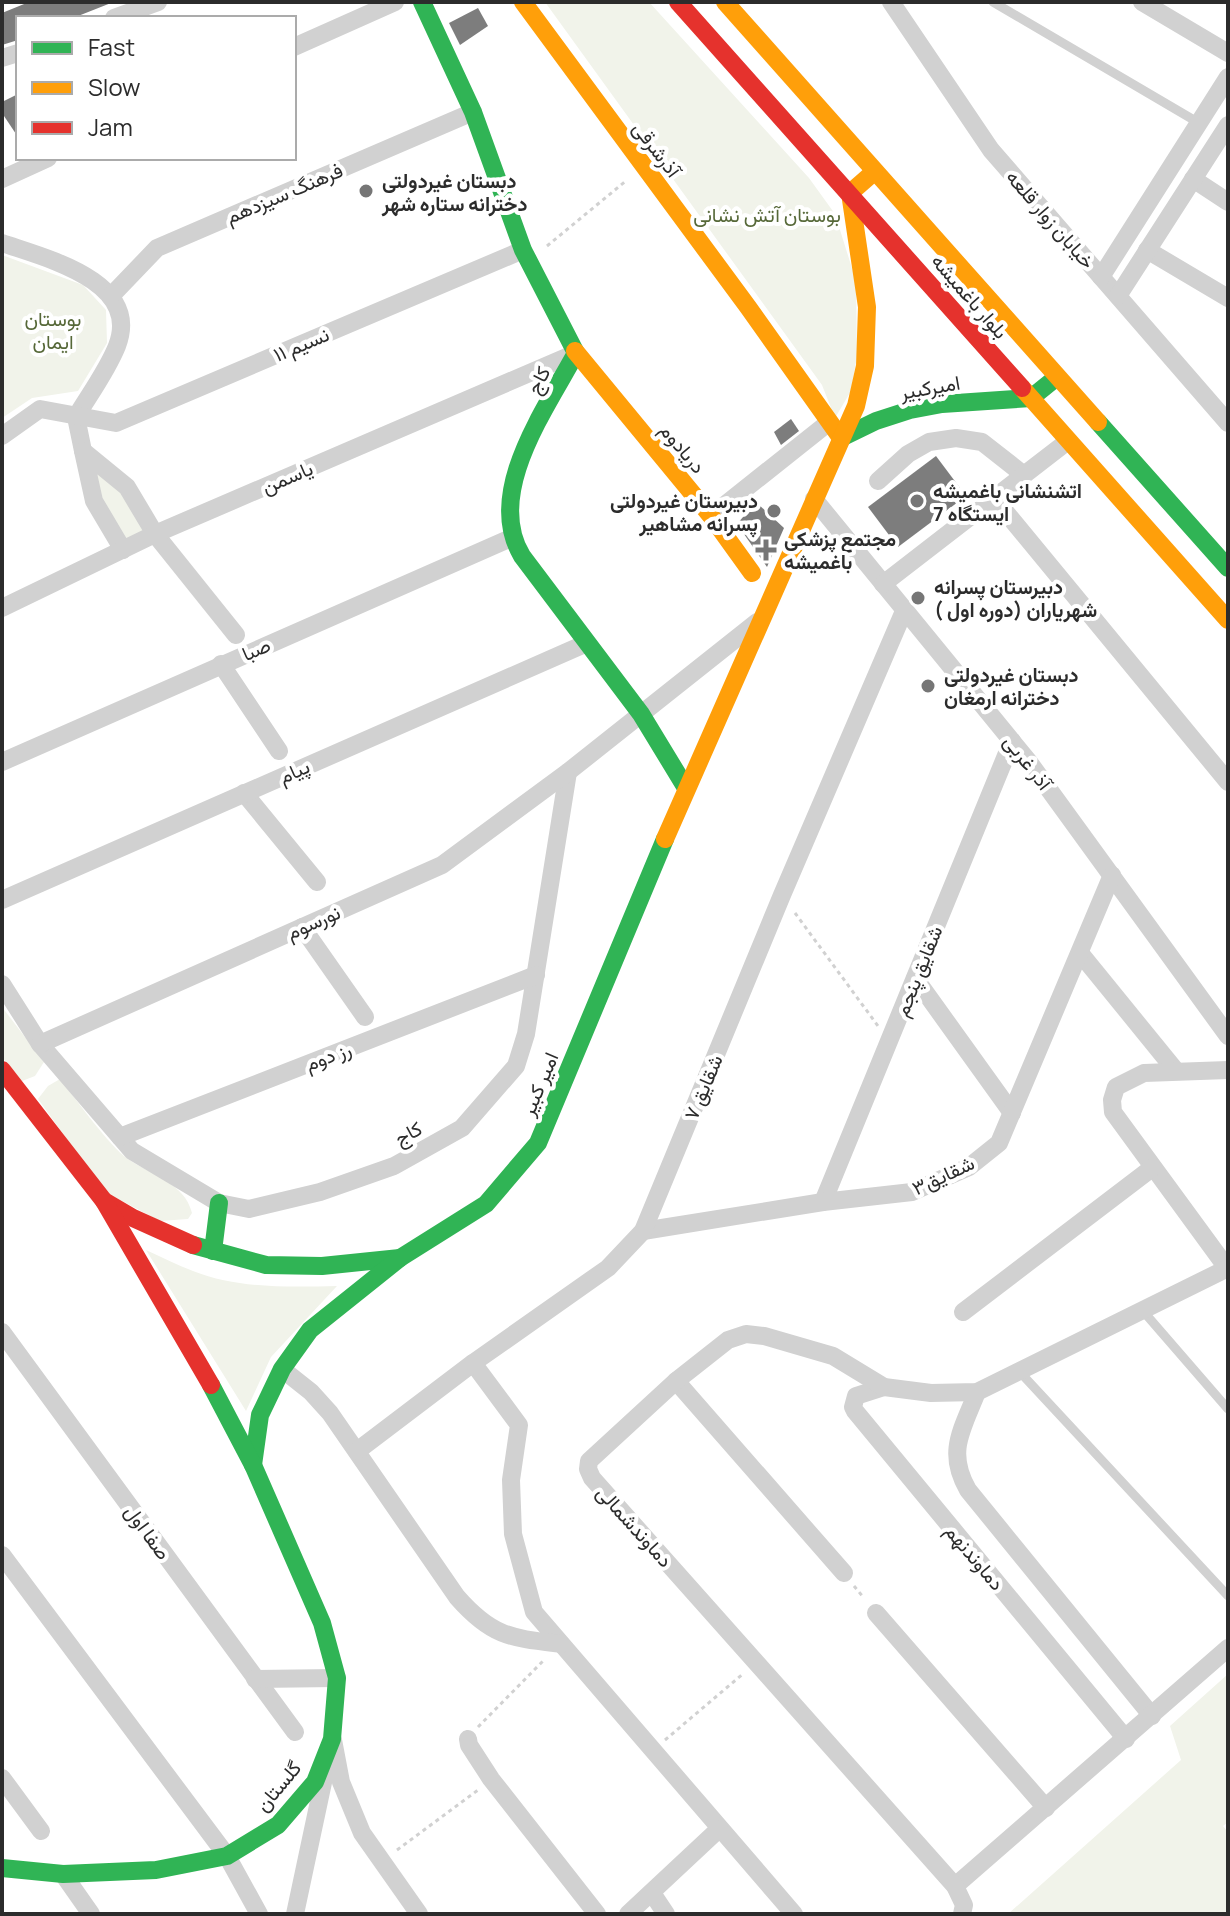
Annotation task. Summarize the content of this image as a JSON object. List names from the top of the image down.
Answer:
{
  "streets": {
    "main road": [
      "آذرشرقی",
      "بلوار باغمیشه",
      "کاج",
      "امیرکبیر",
      "دریادوم",
      "امیر کبیر",
      "گلستان"
    ],
    "street": [
      "فرهنگ سیزدهم",
      "خیابان زوار قلعه",
      "نسیم ۱۱",
      "یاسمن",
      "صبا",
      "آذر غربی",
      "پیام",
      "نورسوم",
      "شقایق پنجم",
      "رز دوم",
      "شقایق ۷",
      "شقایق۳",
      "دماوندشمالی",
      "صفا اول",
      "دماوندنهم"
    ]
  },
  "crossings": [
    ["آذرشرقی", "امیرکبیر"],
    ["آذرشرقی", "امیر کبیر"],
    ["فرهنگ سیزدهم", "کاج"],
    ["بلوار باغمیشه", "امیرکبیر"],
    ["بلوار باغمیشه", "امیر کبیر"],
    ["نسیم ۱۱", "کاج"],
    ["کاج", "دریادوم"],
    ["کاج", "یاسمن"],
    ["کاج", "صبا"],
    ["کاج", "نورسوم"],
    ["کاج", "رز دوم"],
    ["امیرکبیر", "امیر کبیر"],
    ["دریادوم", "یاسمن"],
    ["آذر غربی", "شقایق پنجم"],
    ["آذر غربی", "امیر کبیر"],
    ["آذر غربی", "شقایق ۷"],
    ["آذر غربی", "شقایق۳"],
    ["شقایق پنجم", "شقایق۳"],
    ["امیر کبیر", "گلستان"],
    ["شقایق ۷", "شقایق۳"],
    ["دماوندشمالی", "دماوندنهم"]
  ],
  "parks": ["بوستان آتش نشانی", "بوستان ایمان"],
  "places": {
    "other": [
      "دبستان غیردولتی دخترانه ستاره شهر",
      "اتشنشانی باغمیشه ایستگاه 7",
      "دبیرستان غیردولتی پسرانه مشاهیر",
      "دبیرستان پسرانه شهریاران (دوره اول )",
      "دبستان غیردولتی دخترانه ارمغان"
    ],
    "health": ["مجتمع پزشکی باغمیشه"]
  },
  "legend": ["Fast", "Slow", "Jam"]
}
